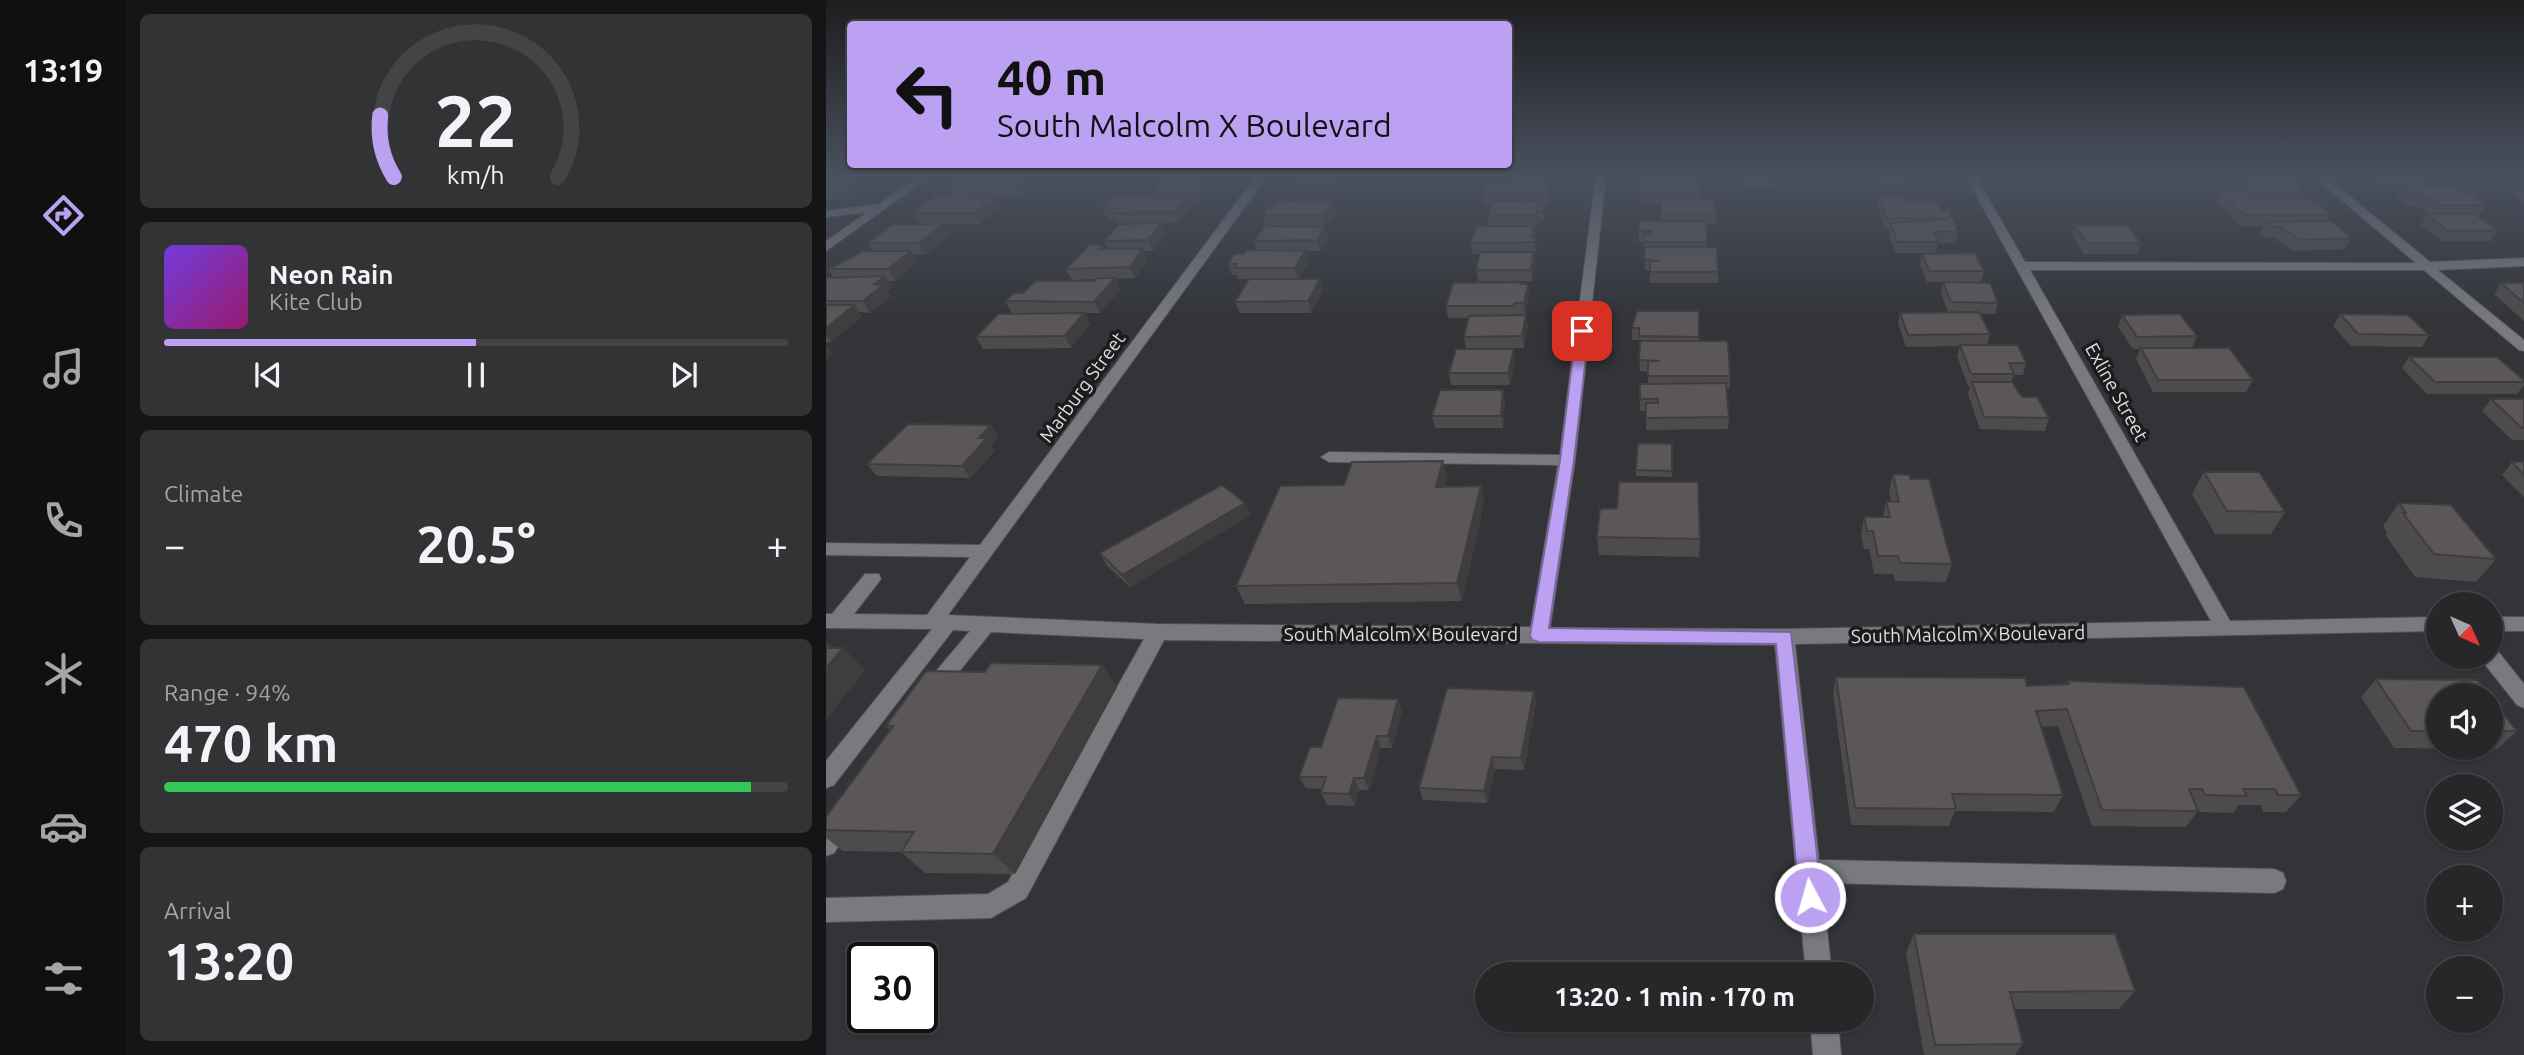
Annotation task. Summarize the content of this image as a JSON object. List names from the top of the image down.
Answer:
{
  "streets": {
    "street": ["Marburg Street", "Exline Street", "South Malcolm X Boulevard"]
  },
  "crossings": [
    ["Marburg Street", "South Malcolm X Boulevard"],
    ["Exline Street", "South Malcolm X Boulevard"]
  ],
  "north": "bottom right",
  "page": {
    "tabs": "13:19",
    "turn": ["40 m", "South Malcolm X Boulevard"],
    "song": ["Neon Rain", "Kite Club"],
    "tile": [
      "Climate",
      ["Range · 94%", "470 km"],
      ["Arrival", "13:20"]
    ],
    "heat": ["−", "20.5°", "+"],
    "map_buttons": ["+", "−"],
    "limit": "30",
    "trip": "13:20 · 1 min · 170 m",
    "gauge": ["22", "km/h"]
  }
}
